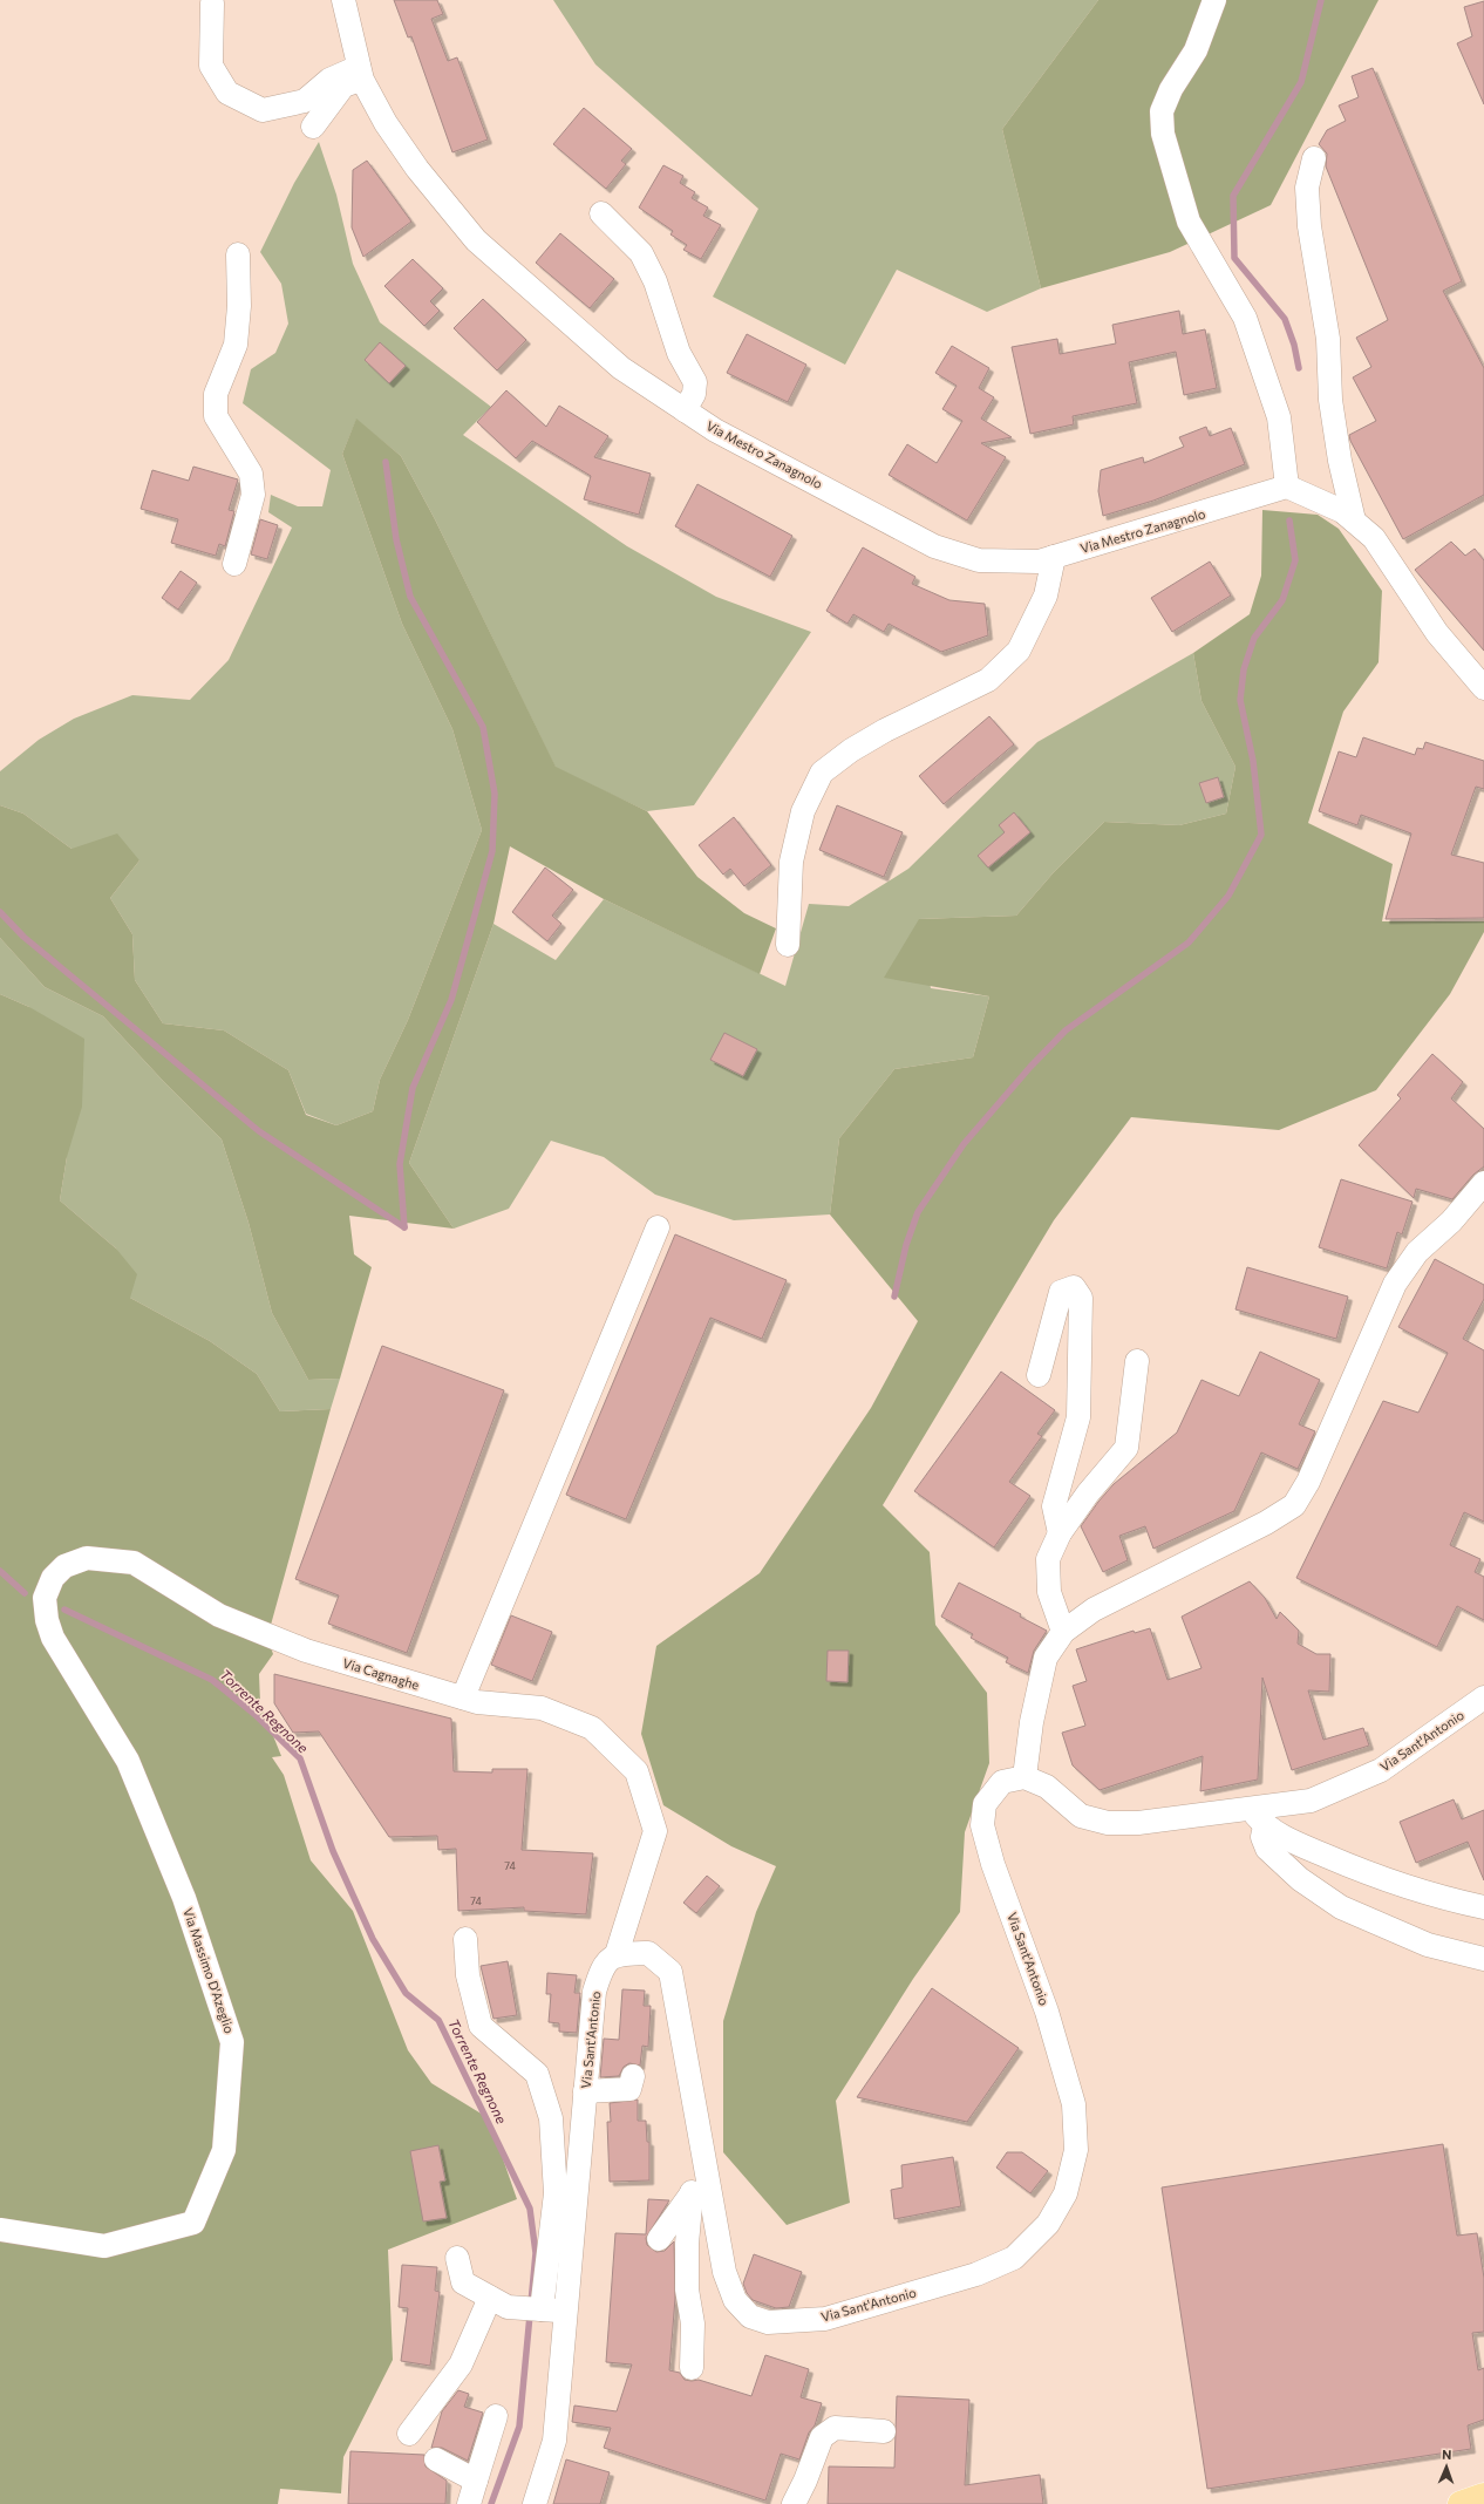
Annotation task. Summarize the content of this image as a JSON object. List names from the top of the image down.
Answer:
{
  "streets": {
    "street": [
      "Via Mestro Zanagnolo",
      "Via Cagnaghe",
      "Via Sant'Antonio",
      "Via Massimo D'Azeglio"
    ]
  },
  "crossings": [
    ["Via Cagnaghe", "Via Sant'Antonio"],
    ["Via Cagnaghe", "Via Massimo D'Azeglio"]
  ],
  "water": ["Torrente Regnone"],
  "house_numbers": ["74", "74"],
  "north": "top"
}
